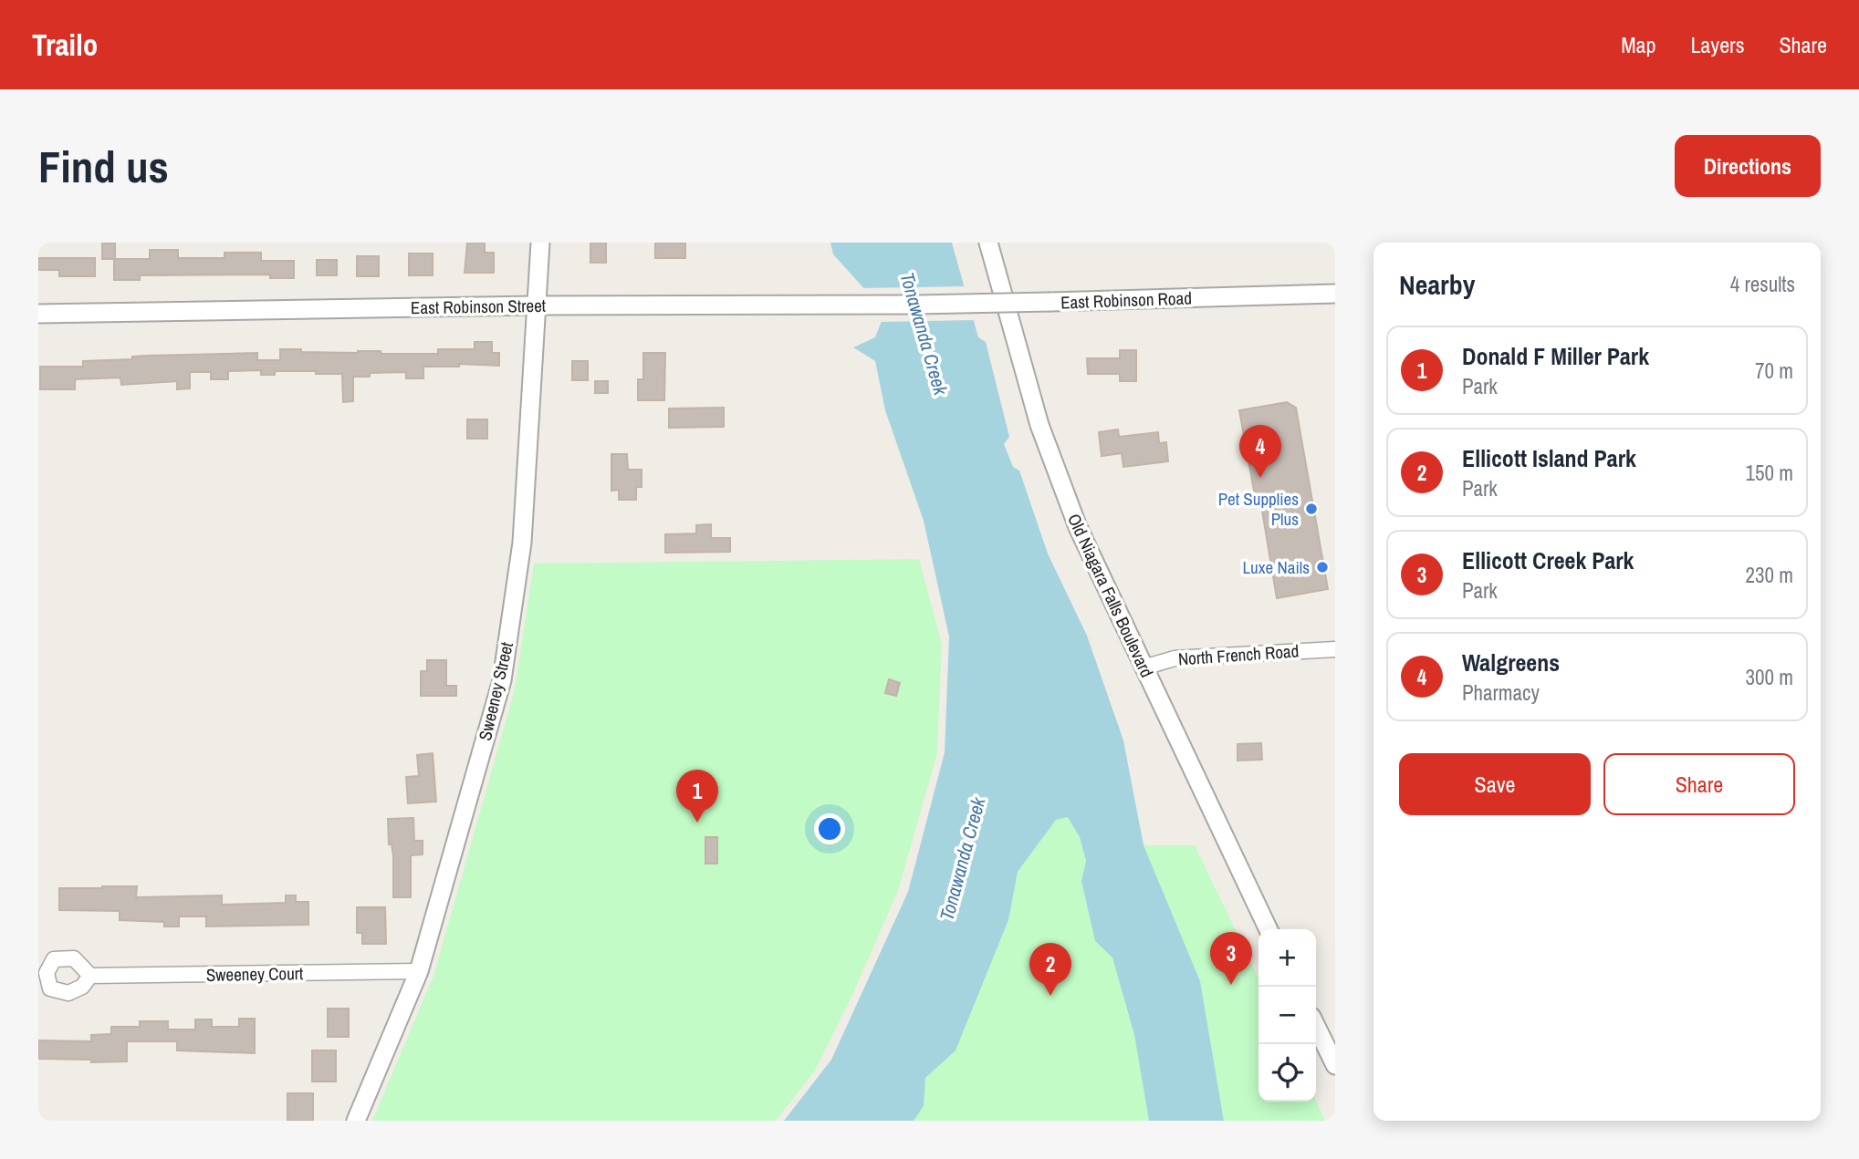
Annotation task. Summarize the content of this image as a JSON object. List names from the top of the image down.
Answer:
{
  "streets": {
    "street": [
      "East Robinson Road",
      "East Robinson Street",
      "Old Niagara Falls Boulevard",
      "North French Road",
      "Sweeney Street",
      "Sweeney Court"
    ]
  },
  "crossings": [
    ["East Robinson Road", "East Robinson Street"],
    ["East Robinson Street", "Sweeney Street"],
    ["Old Niagara Falls Boulevard", "North French Road"],
    ["Sweeney Street", "Sweeney Court"]
  ],
  "water": ["Tonawanda Creek"],
  "places": ["Pet Supplies Plus", "Luxe Nails"],
  "page": {
    "header": "Trailo",
    "nav": ["Map", "Layers", "Share"],
    "buttons": [
      "Directions",
      ["Save", "Share"]
    ],
    "title": "Find us",
    "heading": ["Nearby", "4 results"],
    "list": [
      {
        "mark": "1",
        "name": "Donald F Miller Park",
        "note": "Park",
        "value": "70 m"
      },
      {
        "mark": "2",
        "name": "Ellicott Island Park",
        "note": "Park",
        "value": "150 m"
      },
      {
        "mark": "3",
        "name": "Ellicott Creek Park",
        "note": "Park",
        "value": "230 m"
      },
      {
        "mark": "4",
        "name": "Walgreens",
        "note": "Pharmacy",
        "value": "300 m"
      }
    ],
    "pins": [
      "4",
      "1",
      "3",
      "2"
    ],
    "map_buttons": ["+", "−"]
  }
}
